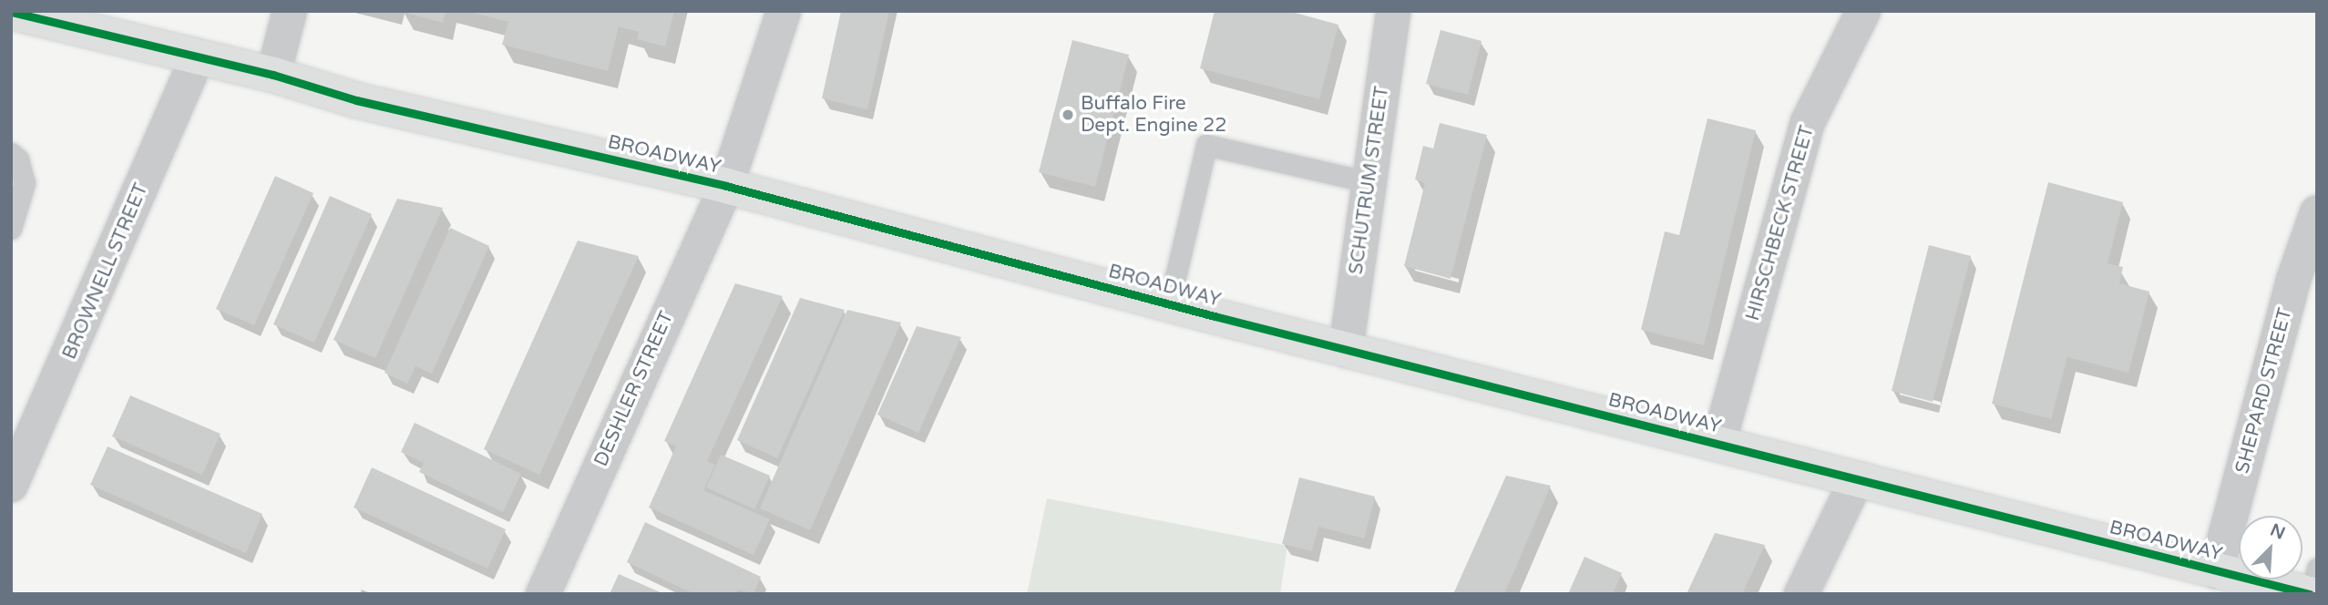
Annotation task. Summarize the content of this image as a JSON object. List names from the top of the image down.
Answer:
{
  "streets": {
    "main road": ["BROADWAY"],
    "street": [
      "SCHUTRUM STREET",
      "HIRSCHBECK STREET",
      "BROWNELL STREET",
      "DESHLER STREET",
      "SHEPARD STREET"
    ]
  },
  "crossings": [
    ["BROADWAY", "SCHUTRUM STREET"],
    ["BROADWAY", "HIRSCHBECK STREET"],
    ["BROADWAY", "BROWNELL STREET"],
    ["BROADWAY", "DESHLER STREET"],
    ["BROADWAY", "SHEPARD STREET"]
  ],
  "places": ["Buffalo Fire Dept. Engine 22"],
  "north": "top right"
}
